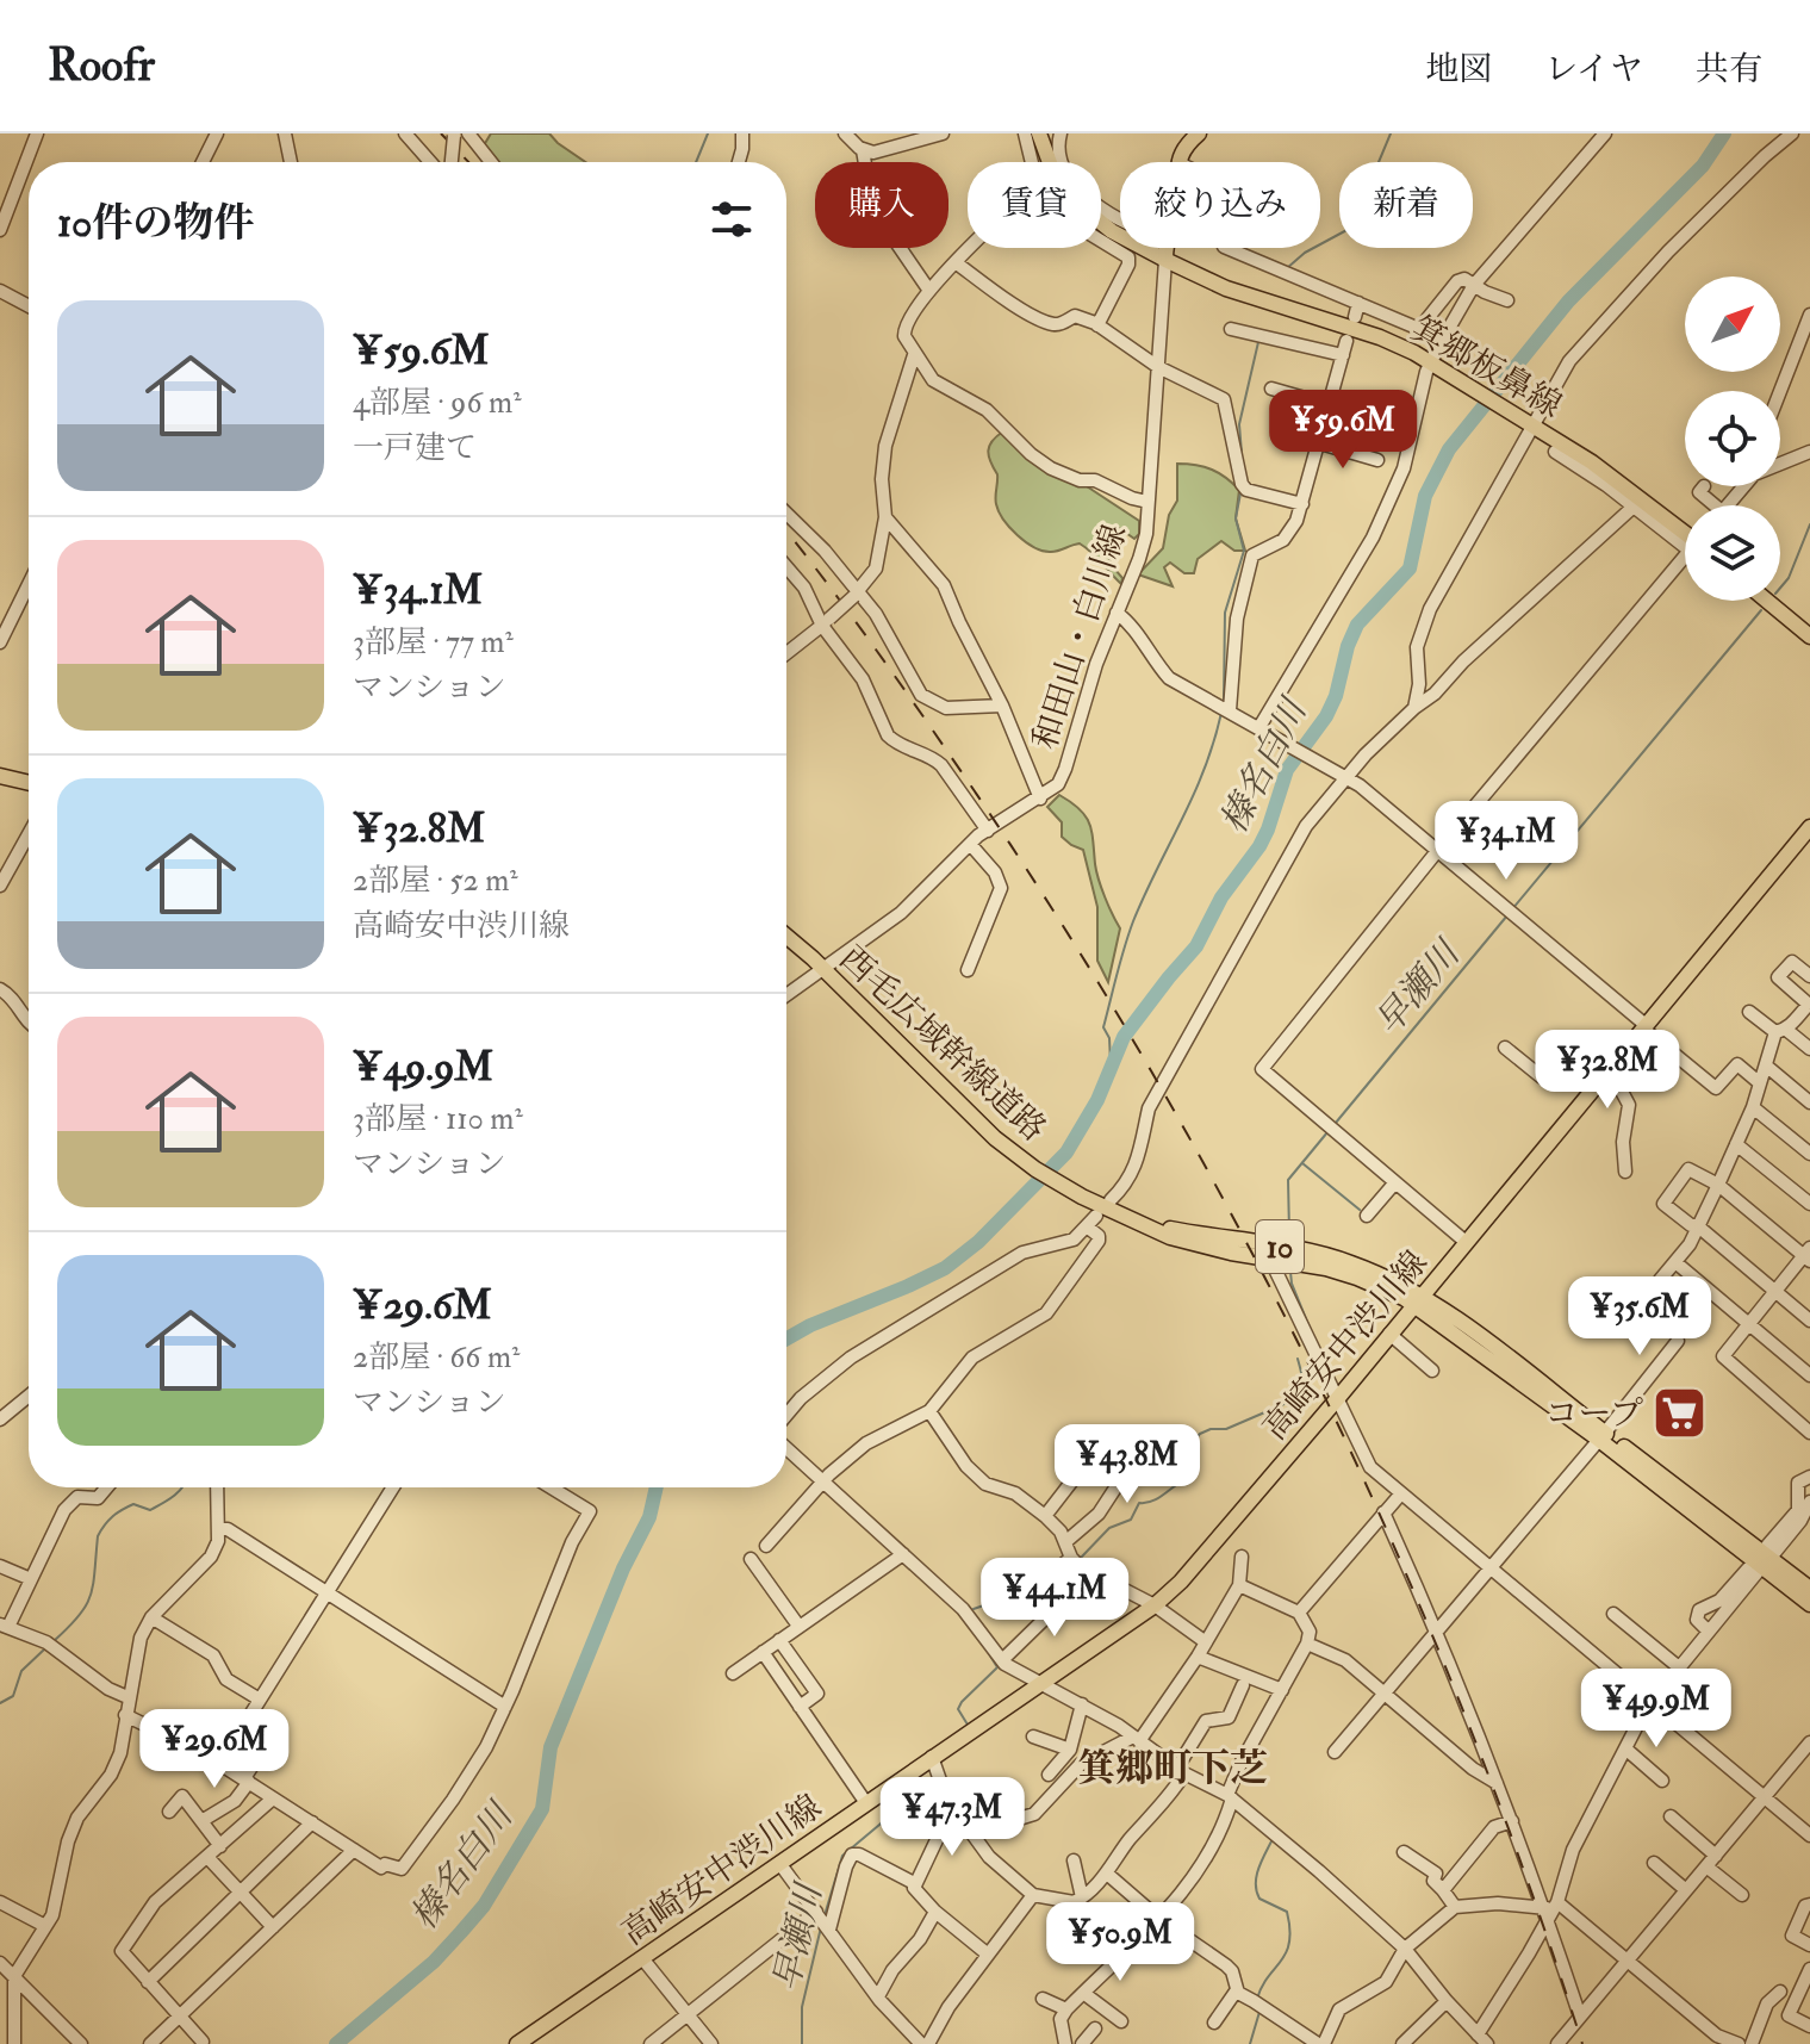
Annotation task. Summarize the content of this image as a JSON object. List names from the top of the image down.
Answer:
{
  "streets": {
    "main road": [
      "箕郷板鼻線",
      "西毛広域幹線道路",
      "10",
      "高崎安中渋川線"
    ],
    "street": ["和田山・白川線"]
  },
  "crossings": [
    ["箕郷板鼻線", "和田山・白川線"],
    ["和田山・白川線", "西毛広域幹線道路"],
    ["西毛広域幹線道路", "高崎安中渋川線"]
  ],
  "districts": ["箕郷町下芝"],
  "water": ["榛名白川", "早瀬川"],
  "places": {
    "supermarket": ["コープ"]
  },
  "north": "top right",
  "page": {
    "header": "Roofr",
    "nav": ["地図", "レイヤ", "共有"],
    "chip": [
      "購入",
      "賃貸",
      "絞り込み",
      "新着"
    ],
    "heading": "10件の物件",
    "list": [
      {
        "name": "¥59.6M",
        "note": "4部屋 · 96 m² · 一戸建て"
      },
      {
        "name": "¥34.1M",
        "note": "3部屋 · 77 m² · マンション"
      },
      {
        "name": "¥32.8M",
        "note": "2部屋 · 52 m² · 高崎安中渋川線"
      },
      {
        "name": "¥49.9M",
        "note": "3部屋 · 110 m² · マンション"
      },
      {
        "name": "¥29.6M",
        "note": "2部屋 · 66 m² · マンション"
      }
    ],
    "price": [
      "¥59.6M",
      "¥34.1M",
      "¥32.8M",
      "¥35.6M",
      "¥43.8M",
      "¥44.1M",
      "¥49.9M",
      "¥29.6M",
      "¥47.3M",
      "¥50.9M"
    ]
  }
}
